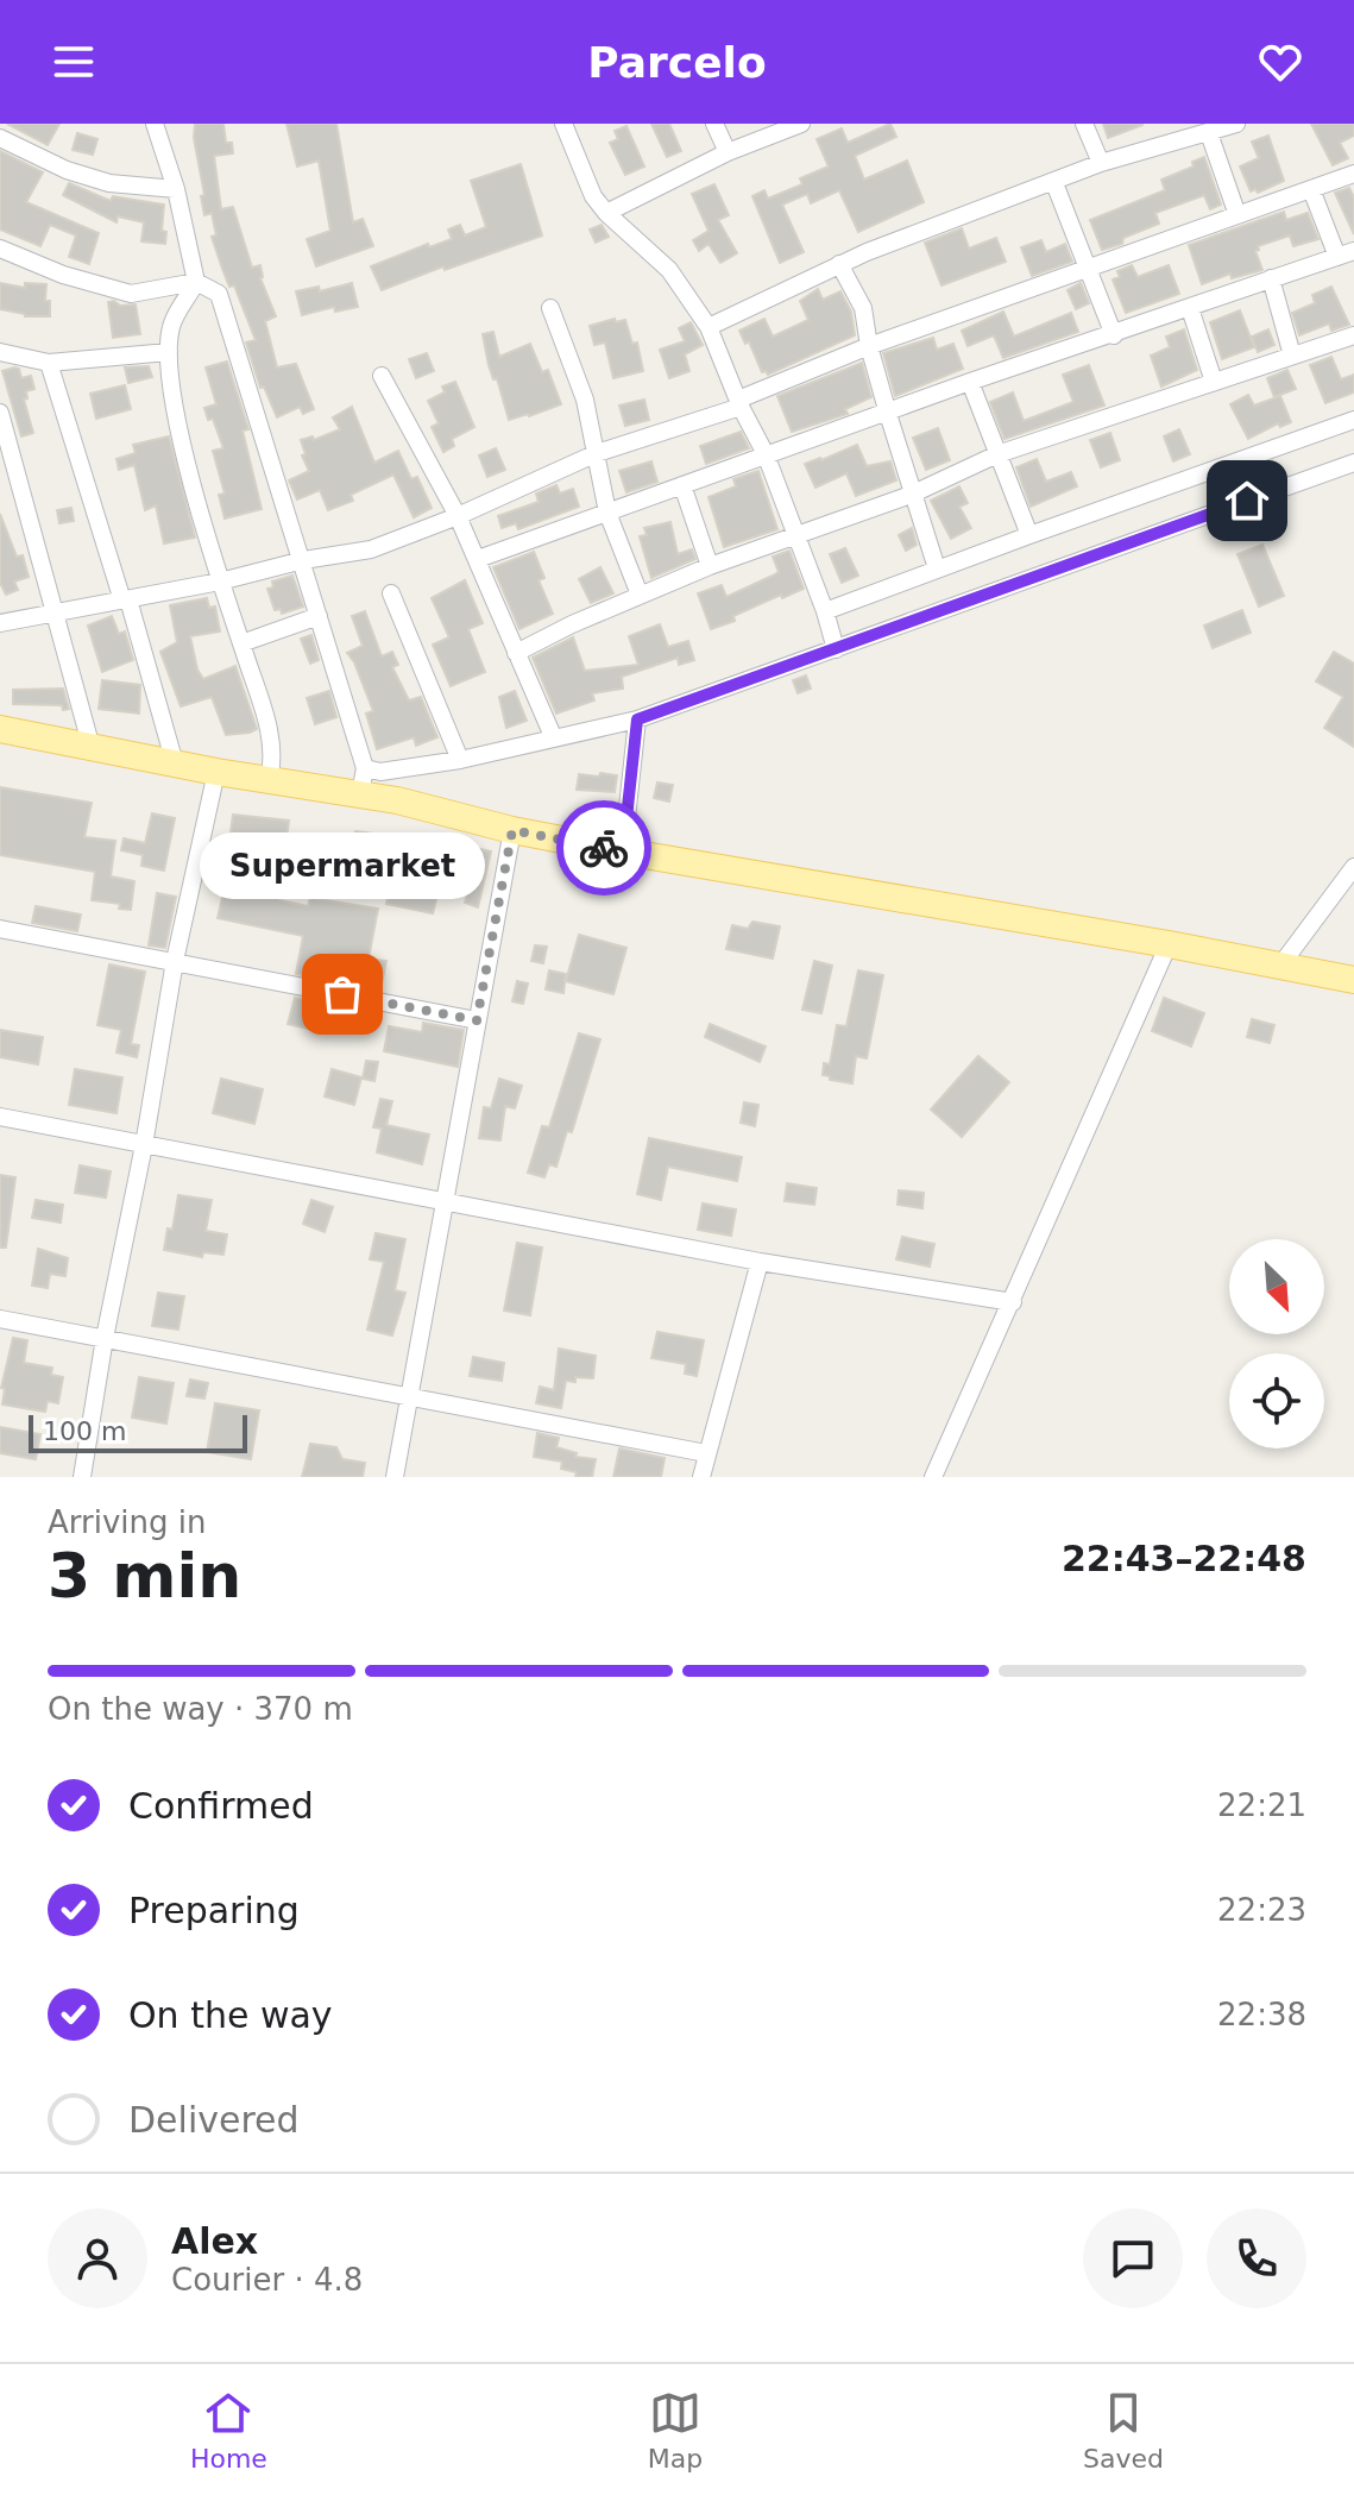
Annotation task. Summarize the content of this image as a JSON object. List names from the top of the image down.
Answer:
{
  "places": ["Supermarket"],
  "scale_bar": "100 m",
  "north": "bottom right",
  "page": {
    "header": "Parcelo",
    "bubble": "Supermarket",
    "scale": "100 m",
    "heading": ["3 min", "Arriving in", "22:43–22:48"],
    "panel": ["Alex", "Courier · 4.8"],
    "bar": "On the way · 370 m",
    "list": [
      ["Confirmed", "22:21"],
      ["Preparing", "22:23"],
      ["On the way", "22:38"],
      "Delivered"
    ],
    "tabs": ["Home", "Map", "Saved"]
  }
}
